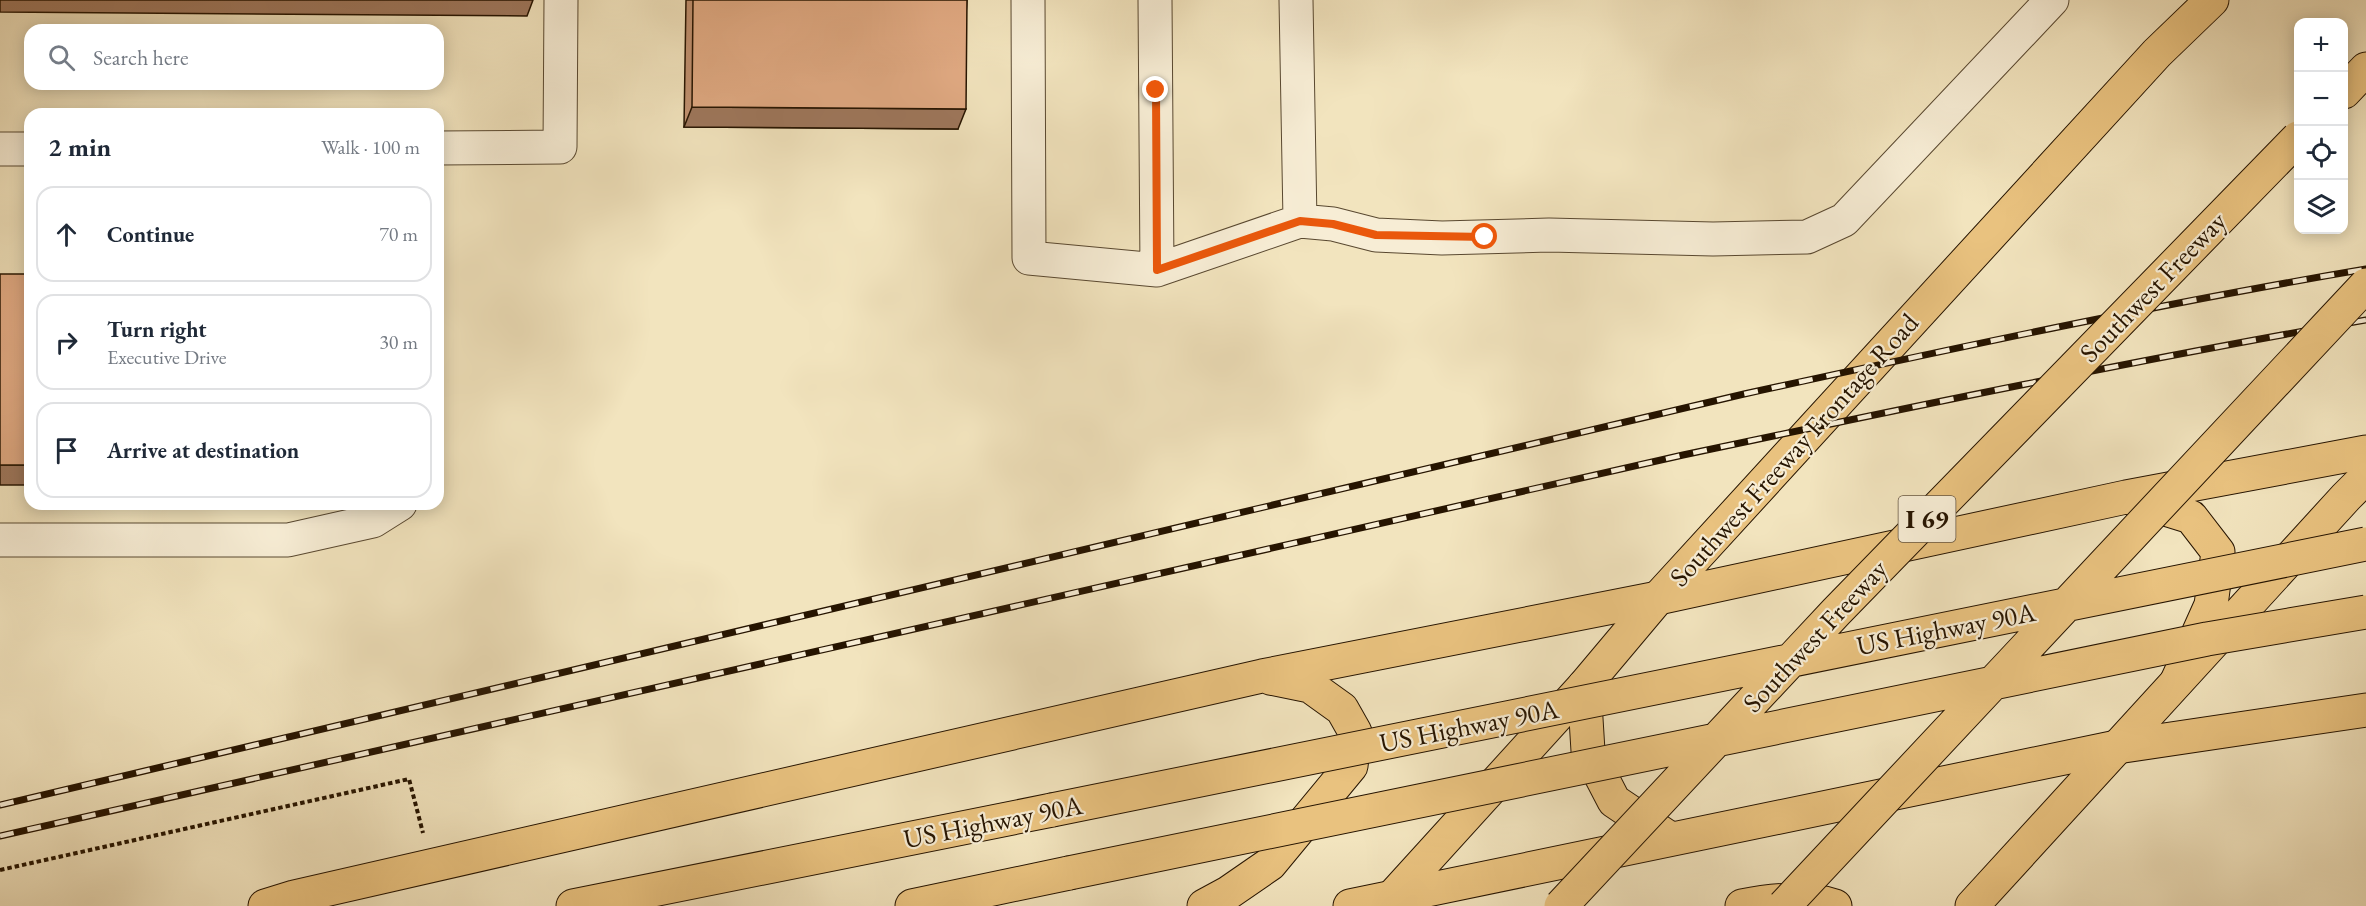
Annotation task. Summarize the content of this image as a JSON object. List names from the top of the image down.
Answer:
{
  "streets": {
    "main road": [
      "Southwest Freeway",
      "Southwest Freeway Frontage Road",
      "I 69",
      "US Highway 90A"
    ]
  },
  "page": {
    "map_buttons": ["+", "−"],
    "search": "Search here",
    "heading": ["2 min", "Walk · 100 m"],
    "list": [
      ["Continue", "70 m"],
      ["Turn right", "Executive Drive", "30 m"],
      "Arrive at destination"
    ]
  }
}
